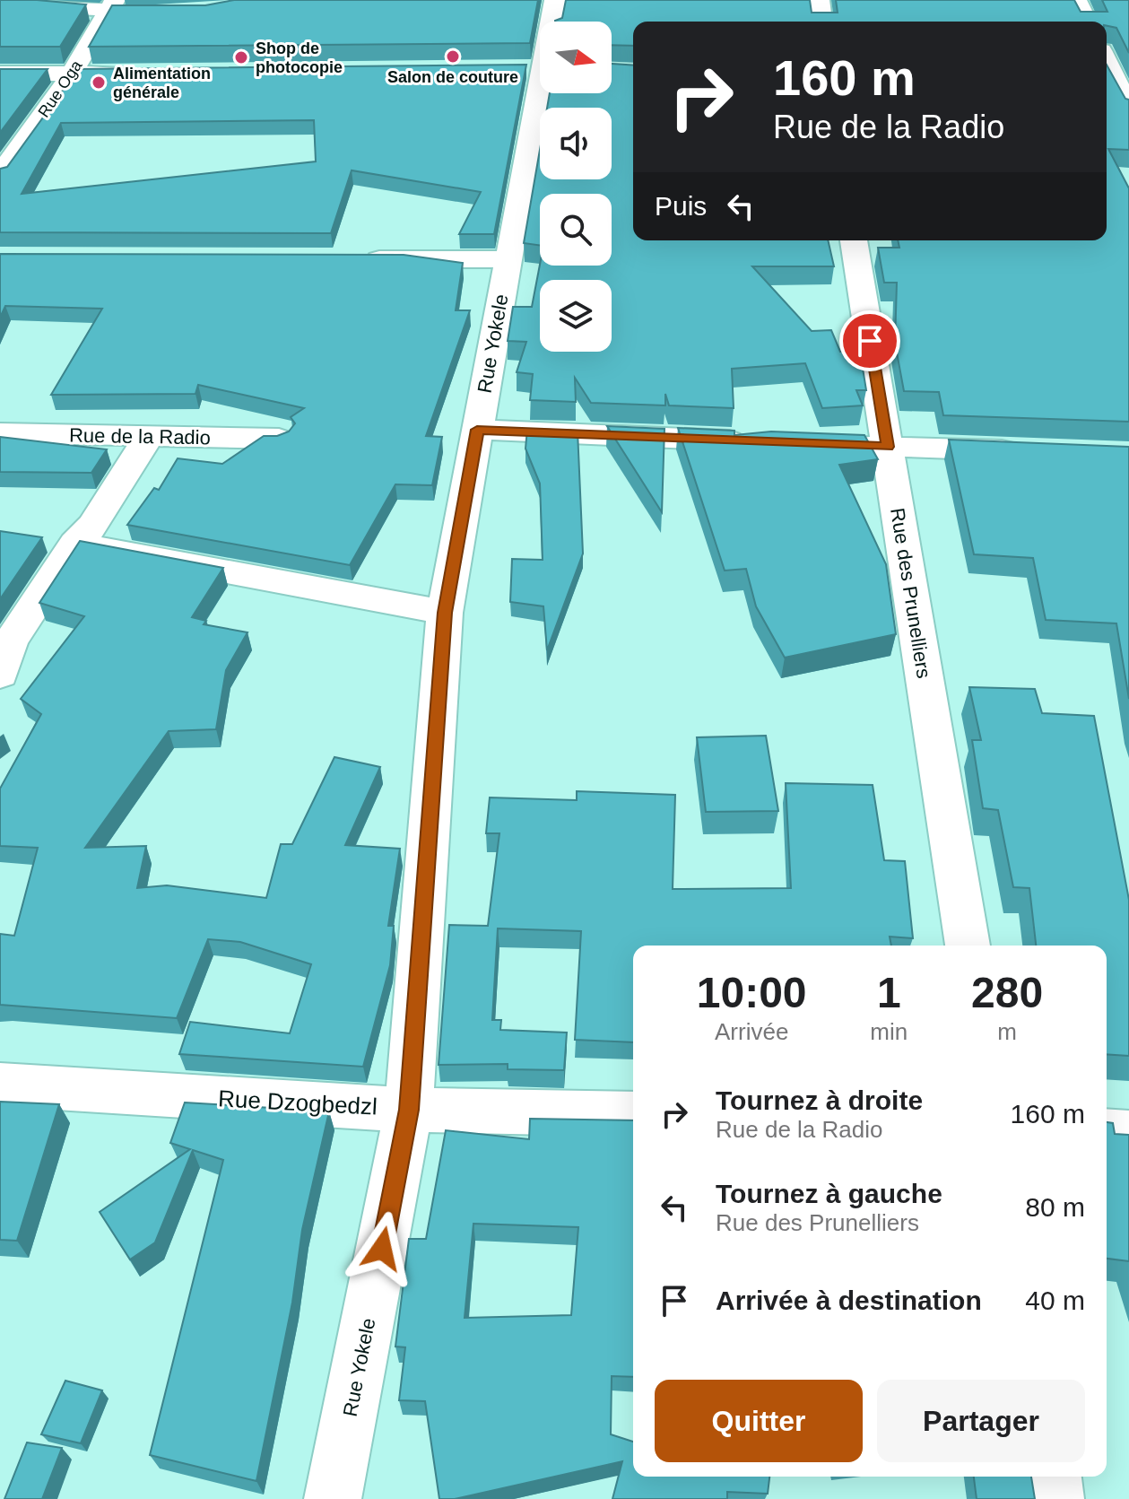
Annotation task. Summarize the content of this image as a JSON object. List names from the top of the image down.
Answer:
{
  "streets": {
    "street": [
      "Rue Oga",
      "Rue Yokele",
      "Rue de la Radio",
      "Rue des Prunelliers",
      "Rue Dzogbedzl"
    ]
  },
  "crossings": [
    ["Rue Yokele", "Rue Dzogbedzl"]
  ],
  "places": ["Salon de couture", "Shop de photocopie", "Alimentation générale"],
  "north": "right",
  "page": {
    "turn": ["160 m", "Rue de la Radio"],
    "then": "Puis",
    "eta": [
      "10:00",
      "Arrivée",
      "1",
      "min",
      "280",
      "m"
    ],
    "list": [
      {
        "name": "Tournez à droite",
        "note": "Rue de la Radio",
        "value": "160 m"
      },
      {
        "name": "Tournez à gauche",
        "note": "Rue des Prunelliers",
        "value": "80 m"
      },
      {
        "name": "Arrivée à destination",
        "value": "40 m"
      }
    ],
    "buttons": ["Quitter", "Partager"]
  }
}
